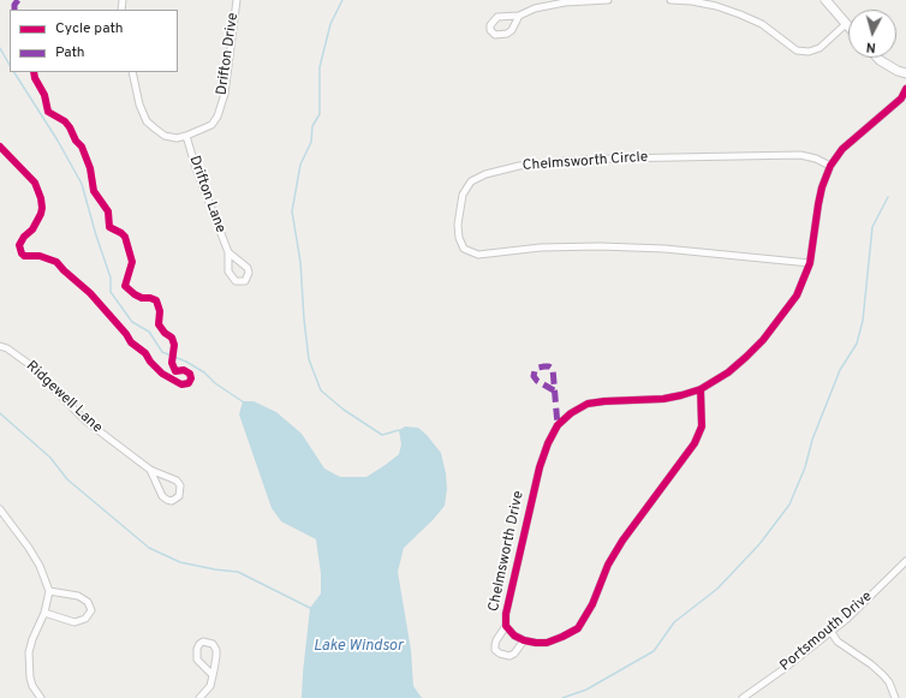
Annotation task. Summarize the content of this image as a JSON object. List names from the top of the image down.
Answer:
{
  "streets": {
    "street": [
      "Drifton Drive",
      "Chelmsworth Circle",
      "Drifton Lane",
      "Ridgewell Lane",
      "Chelmsworth Drive",
      "Portsmouth Drive"
    ]
  },
  "crossings": [
    ["Drifton Drive", "Drifton Lane"],
    ["Chelmsworth Circle", "Chelmsworth Drive"]
  ],
  "water": ["Lake Windsor"],
  "legend": ["Cycle path", "Path"],
  "north": "bottom"
}
